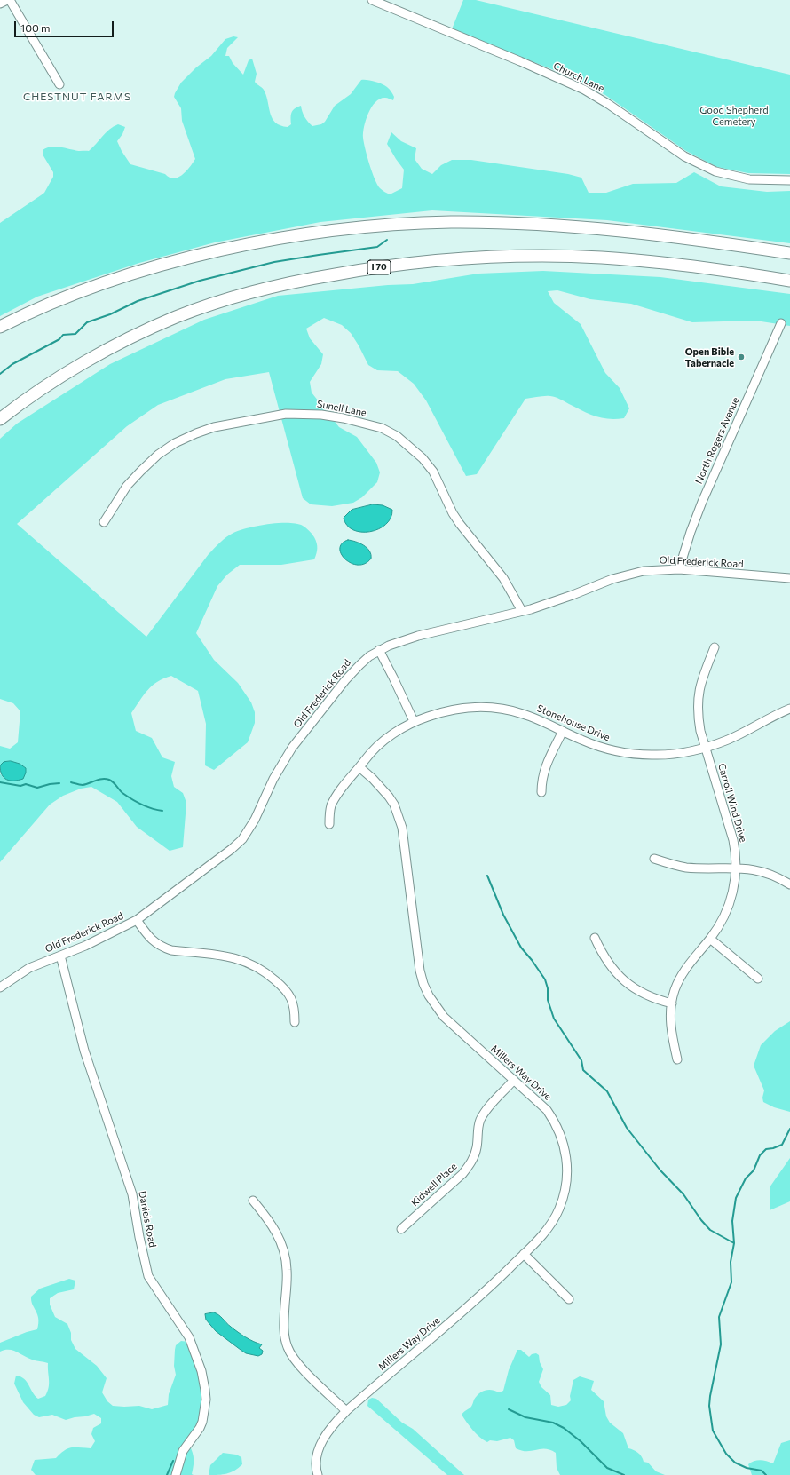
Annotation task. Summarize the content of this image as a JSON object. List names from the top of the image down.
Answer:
{
  "streets": {
    "highway": ["I 70"],
    "street": [
      "Church Lane",
      "Sunell Lane",
      "North Rogers Avenue",
      "Old Frederick Road",
      "Stonehouse Drive",
      "Carroll Wind Drive",
      "Millers Way Drive",
      "Kidwell Place",
      "Daniels Road"
    ]
  },
  "crossings": [
    ["Sunell Lane", "Old Frederick Road"],
    ["North Rogers Avenue", "Old Frederick Road"],
    ["Old Frederick Road", "Daniels Road"],
    ["Stonehouse Drive", "Carroll Wind Drive"],
    ["Stonehouse Drive", "Millers Way Drive"],
    ["Millers Way Drive", "Kidwell Place"]
  ],
  "districts": ["CHESTNUT FARMS"],
  "parks": ["Good Shepherd Cemetery"],
  "places": ["Open Bible Tabernacle"],
  "scale_bar": "100 m"
}
